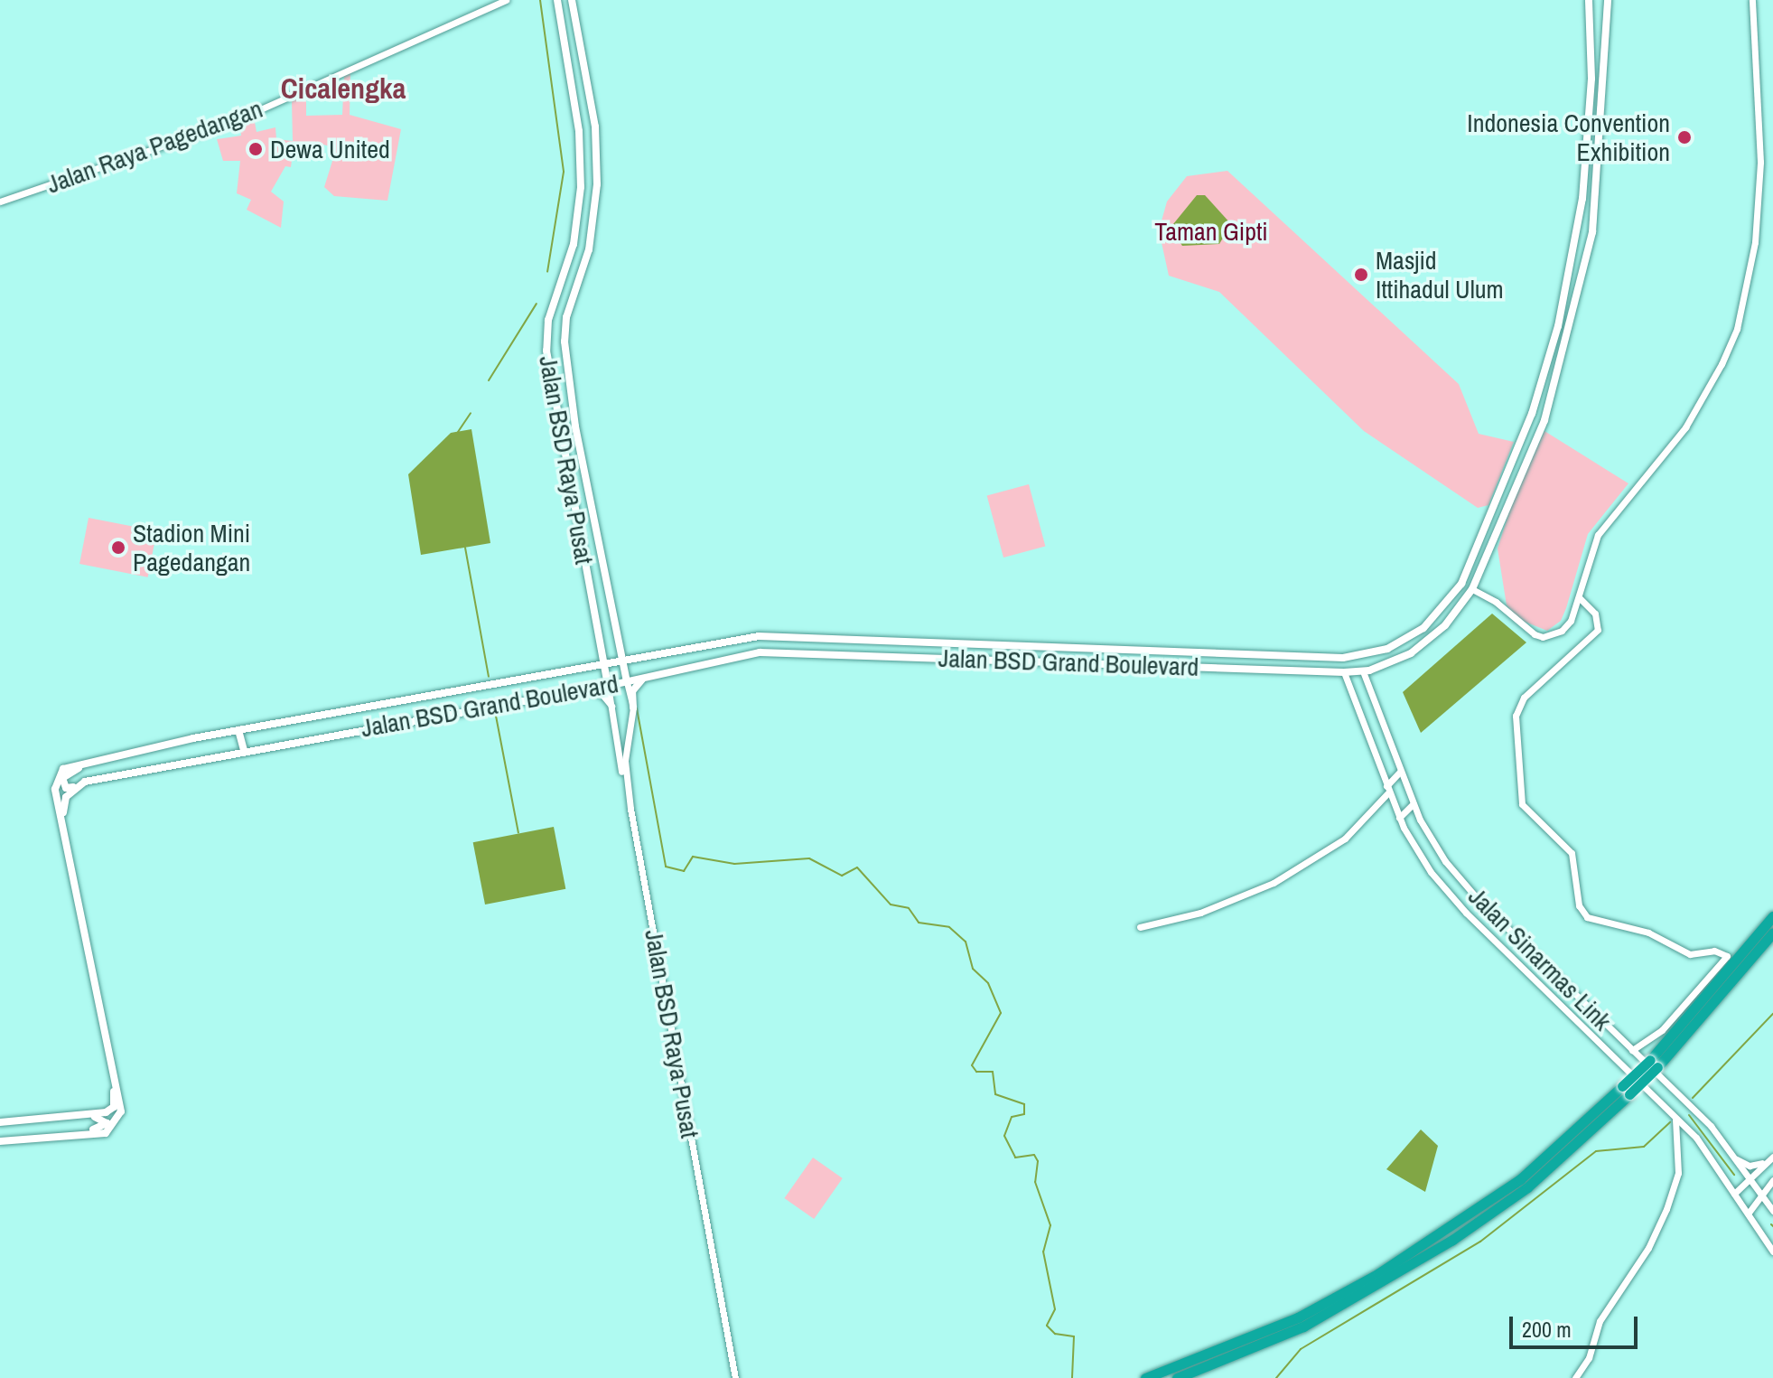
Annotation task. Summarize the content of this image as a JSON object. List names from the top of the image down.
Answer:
{
  "streets": {
    "main road": ["Jalan BSD Raya Pusat", "Jalan BSD Grand Boulevard"],
    "street": ["Jalan Raya Pagedangan", "Jalan Sinarmas Link"]
  },
  "crossings": [
    ["Jalan BSD Raya Pusat", "Jalan BSD Grand Boulevard"],
    ["Jalan BSD Grand Boulevard", "Jalan Sinarmas Link"]
  ],
  "districts": ["Cicalengka"],
  "parks": ["Taman Gipti"],
  "places": [
    "Indonesia Convention Exhibition",
    "Dewa United",
    "Masjid Ittihadul Ulum",
    "Stadion Mini Pagedangan"
  ],
  "scale_bar": "200 m"
}
